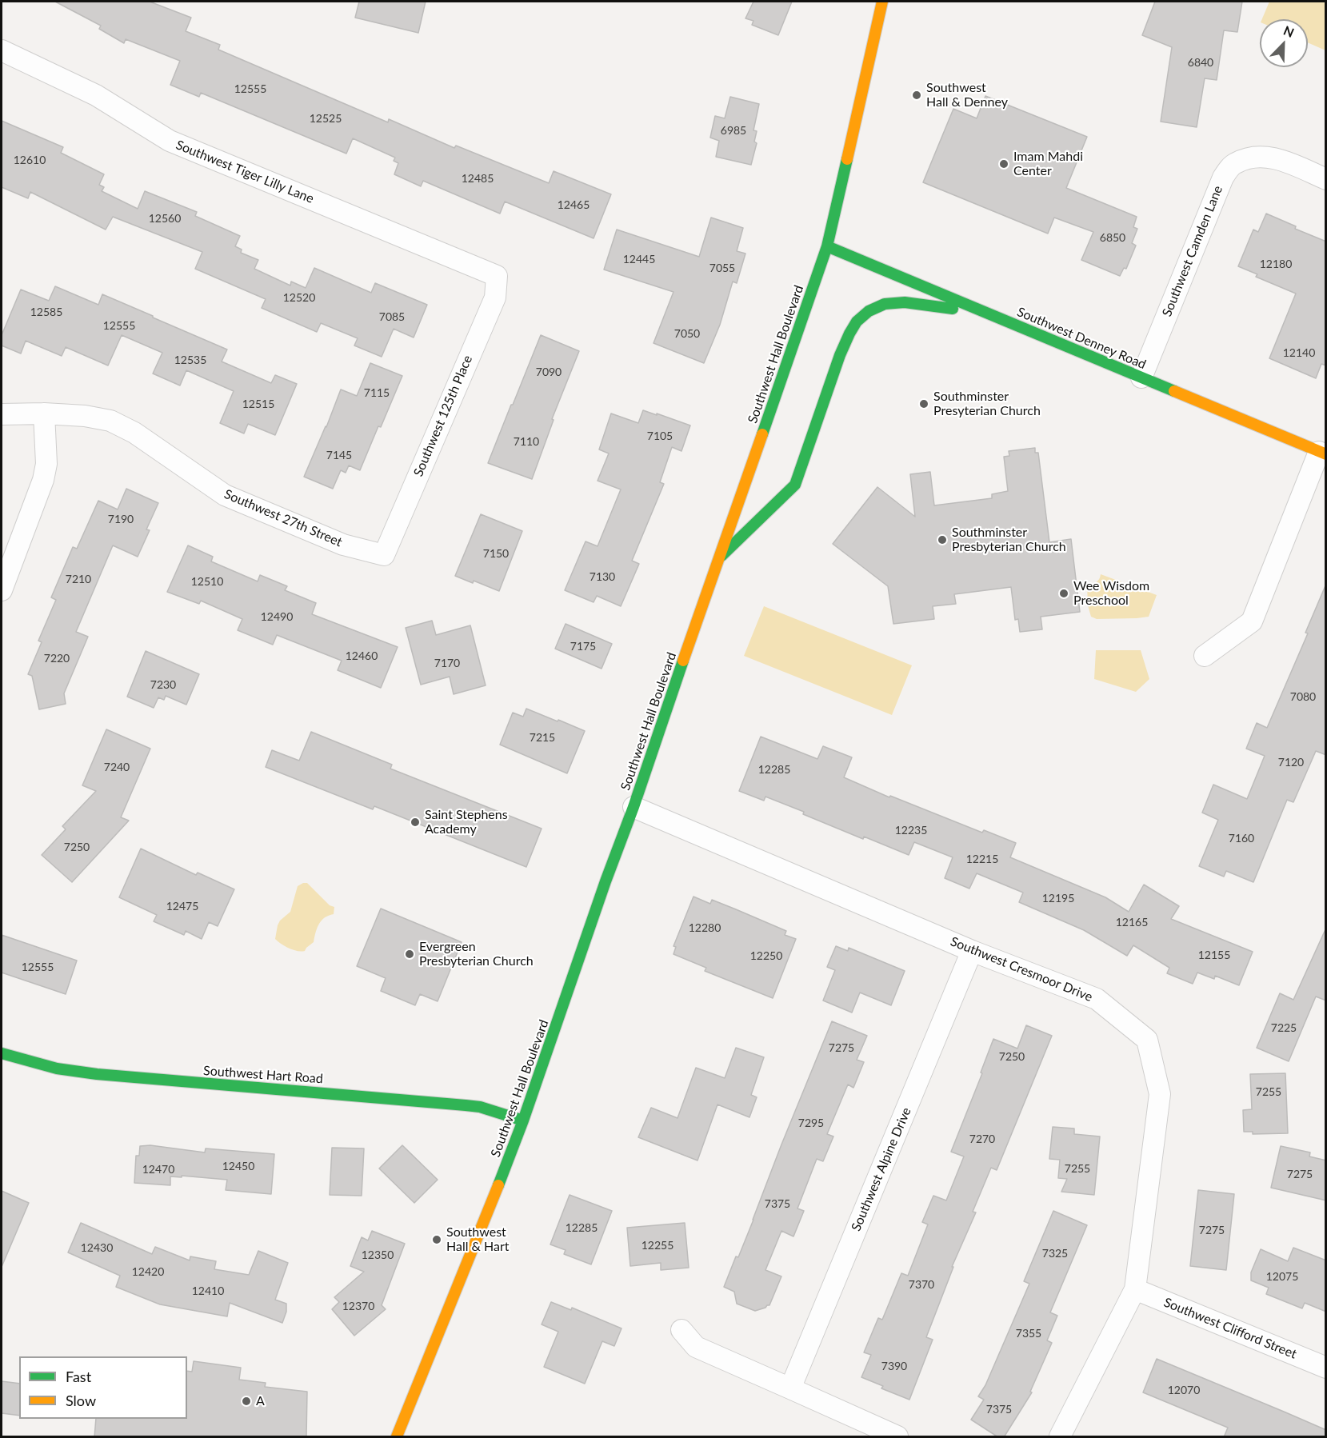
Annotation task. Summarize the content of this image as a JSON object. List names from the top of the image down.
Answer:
{
  "streets": {
    "main road": ["Southwest Denney Road", "Southwest Hall Boulevard", "Southwest Hart Road"],
    "street": [
      "Southwest Tiger Lilly Lane",
      "Southwest Camden Lane",
      "Southwest 125th Place",
      "Southwest 27th Street",
      "Southwest Cresmoor Drive",
      "Southwest Alpine Drive",
      "Southwest Clifford Street"
    ]
  },
  "crossings": [
    ["Southwest Tiger Lilly Lane", "Southwest 125th Place"],
    ["Southwest Camden Lane", "Southwest Denney Road"],
    ["Southwest Denney Road", "Southwest Hall Boulevard"],
    ["Southwest Hall Boulevard", "Southwest Cresmoor Drive"],
    ["Southwest Hall Boulevard", "Southwest Hart Road"],
    ["Southwest 125th Place", "Southwest 27th Street"],
    ["Southwest Cresmoor Drive", "Southwest Alpine Drive"],
    ["Southwest Cresmoor Drive", "Southwest Clifford Street"]
  ],
  "places": [
    "Southwest Hall & Denney",
    "Imam Mahdi Center",
    "Southminster Presyterian Church",
    "Southminster Presbyterian Church",
    "Wee Wisdom Preschool",
    "Saint Stephens Academy",
    "Evergreen Presbyterian Church",
    "Southwest Hall & Hart",
    "A"
  ],
  "house_numbers": [
    "6840",
    "12555",
    "12525",
    "6985",
    "12610",
    "12485",
    "12465",
    "12560",
    "6850",
    "12445",
    "12180",
    "7055",
    "12520",
    "12585",
    "7085",
    "12555",
    "7050",
    "12140",
    "12535",
    "7090",
    "7115",
    "12515",
    "7105",
    "7110",
    "7145",
    "7190",
    "7150",
    "7130",
    "7210",
    "12510",
    "12490",
    "7175",
    "12460",
    "7220",
    "7170",
    "7230",
    "7080",
    "7215",
    "7120",
    "7240",
    "12285",
    "12235",
    "7160",
    "7250",
    "12215",
    "12195",
    "12475",
    "12165",
    "12280",
    "12155",
    "12250",
    "12555",
    "7225",
    "7275",
    "7250",
    "7255",
    "7295",
    "7270",
    "12450",
    "7255",
    "12470",
    "7275",
    "7375",
    "12285",
    "7275",
    "12255",
    "12430",
    "7325",
    "12350",
    "12420",
    "12075",
    "7370",
    "12410",
    "12370",
    "7355",
    "7390",
    "12070",
    "7375"
  ],
  "legend": ["Fast", "Slow"],
  "north": "top right"
}
